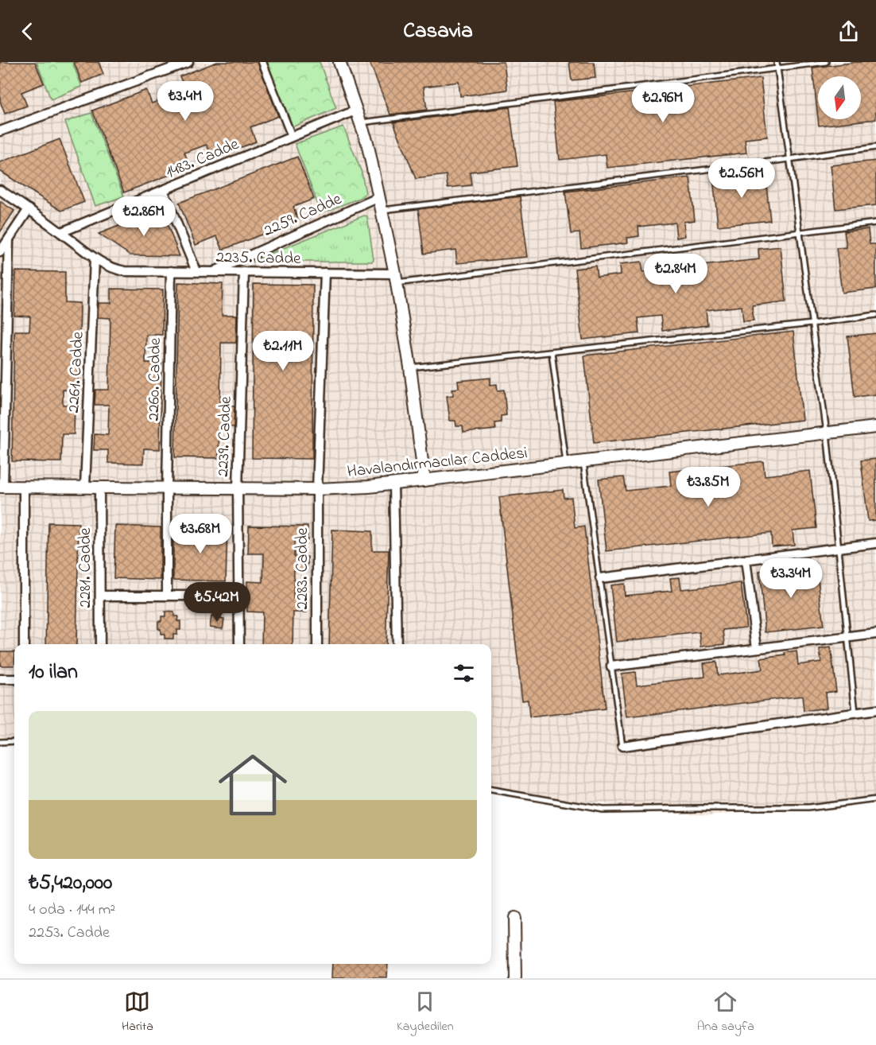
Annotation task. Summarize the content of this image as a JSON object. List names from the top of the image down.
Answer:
{
  "streets": {
    "street": [
      "1483. Cadde",
      "2259. Cadde",
      "2235. Cadde",
      "2261. Cadde",
      "2260. Cadde",
      "2239. Cadde",
      "Havalandırmacılar Caddesi",
      "2281. Cadde",
      "2283. Cadde"
    ]
  },
  "crossings": [
    ["1483. Cadde", "2235. Cadde"],
    ["2259. Cadde", "2235. Cadde"],
    ["2235. Cadde", "2261. Cadde"],
    ["2235. Cadde", "2260. Cadde"],
    ["2235. Cadde", "2239. Cadde"],
    ["2235. Cadde", "2283. Cadde"],
    ["2261. Cadde", "Havalandırmacılar Caddesi"],
    ["2260. Cadde", "Havalandırmacılar Caddesi"],
    ["2239. Cadde", "Havalandırmacılar Caddesi"],
    ["Havalandırmacılar Caddesi", "2281. Cadde"],
    ["Havalandırmacılar Caddesi", "2283. Cadde"]
  ],
  "north": "bottom",
  "page": {
    "header": "Casavia",
    "price": [
      "₺3.4M",
      "₺2.96M",
      "₺2.56M",
      "₺2.86M",
      "₺2.84M",
      "₺2.11M",
      "₺3.85M",
      "₺3.68M",
      "₺3.34M",
      "₺5.42M"
    ],
    "heading": "10 ilan",
    "list": [
      {
        "name": "₺5,420,000",
        "note": "4 oda · 144 m² · 2253. Cadde"
      }
    ],
    "tabs": ["Harita", "Kaydedilen", "Ana sayfa"]
  }
}
